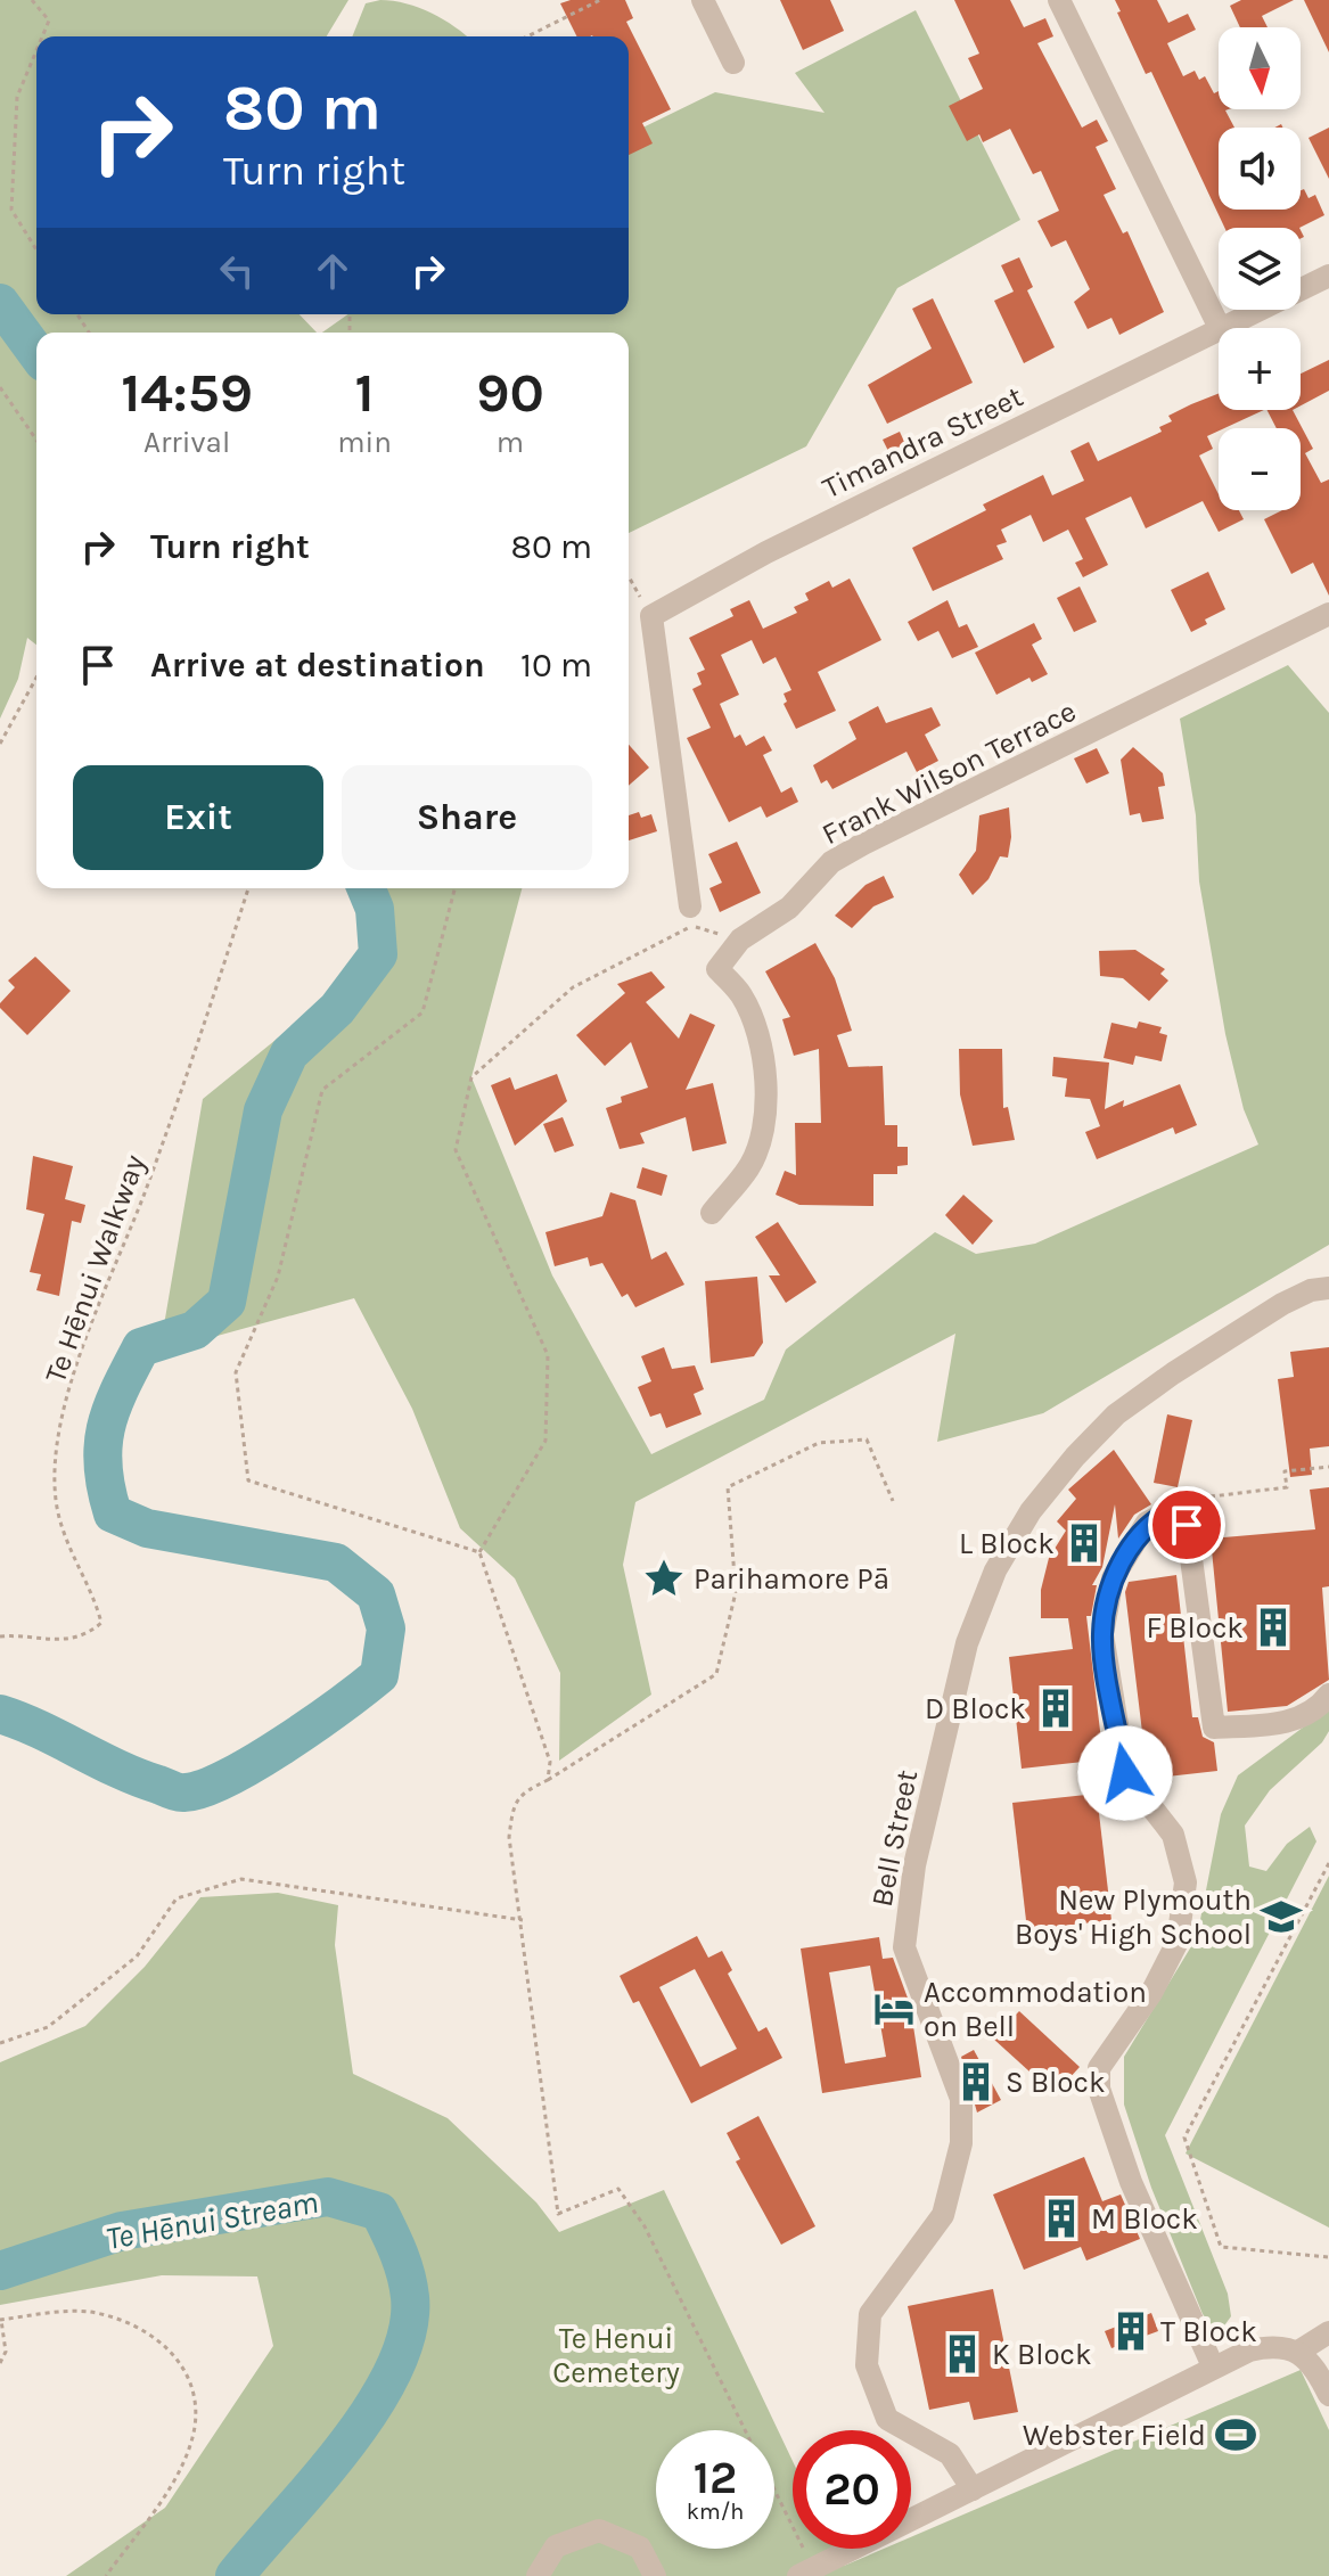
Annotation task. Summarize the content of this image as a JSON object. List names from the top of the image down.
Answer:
{
  "streets": {
    "street": ["Timandra Street", "Frank Wilson Terrace", "Bell Street"],
    "path": ["Te Hēnui Walkway"]
  },
  "water": ["Te Hēnui Stream"],
  "parks": ["Te Henui Cemetery"],
  "places": {
    "building": [
      "L Block",
      "F Block",
      "D Block",
      "S Block",
      "M Block",
      "T Block",
      "K Block"
    ],
    "place": ["Parihamore Pā"],
    "school or university": ["New Plymouth Boys' High School"],
    "hotel": ["Accommodation on Bell"],
    "sports": ["Webster Field"]
  },
  "north": "bottom",
  "page": {
    "map_buttons": ["+", "−"],
    "turn": ["80 m", "Turn right"],
    "eta": [
      "14:59",
      "Arrival",
      "1",
      "min",
      "90",
      "m"
    ],
    "list": [
      {
        "name": "Turn right",
        "value": "80 m"
      },
      {
        "name": "Arrive at destination",
        "value": "10 m"
      }
    ],
    "buttons": ["Exit", "Share"],
    "speed": "12 km/h",
    "limit": "20"
  }
}
